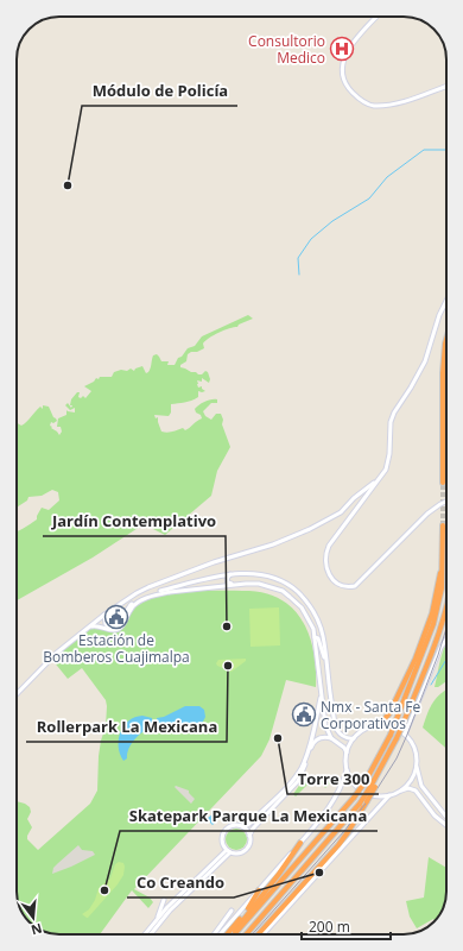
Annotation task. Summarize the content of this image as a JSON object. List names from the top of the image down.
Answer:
{
  "places": {
    "hospital": ["Consultorio Medico"],
    "other": [
      "Módulo de Policía",
      "Jardín Contemplativo",
      "Rollerpark La Mexicana",
      "Torre 300",
      "Co Creando",
      "Skatepark Parque La Mexicana"
    ],
    "public building": ["Estación de Bomberos Cuajimalpa", "Nmx - Santa Fe Corporativos"]
  },
  "scale_bar": "200 m",
  "north": "bottom"
}
